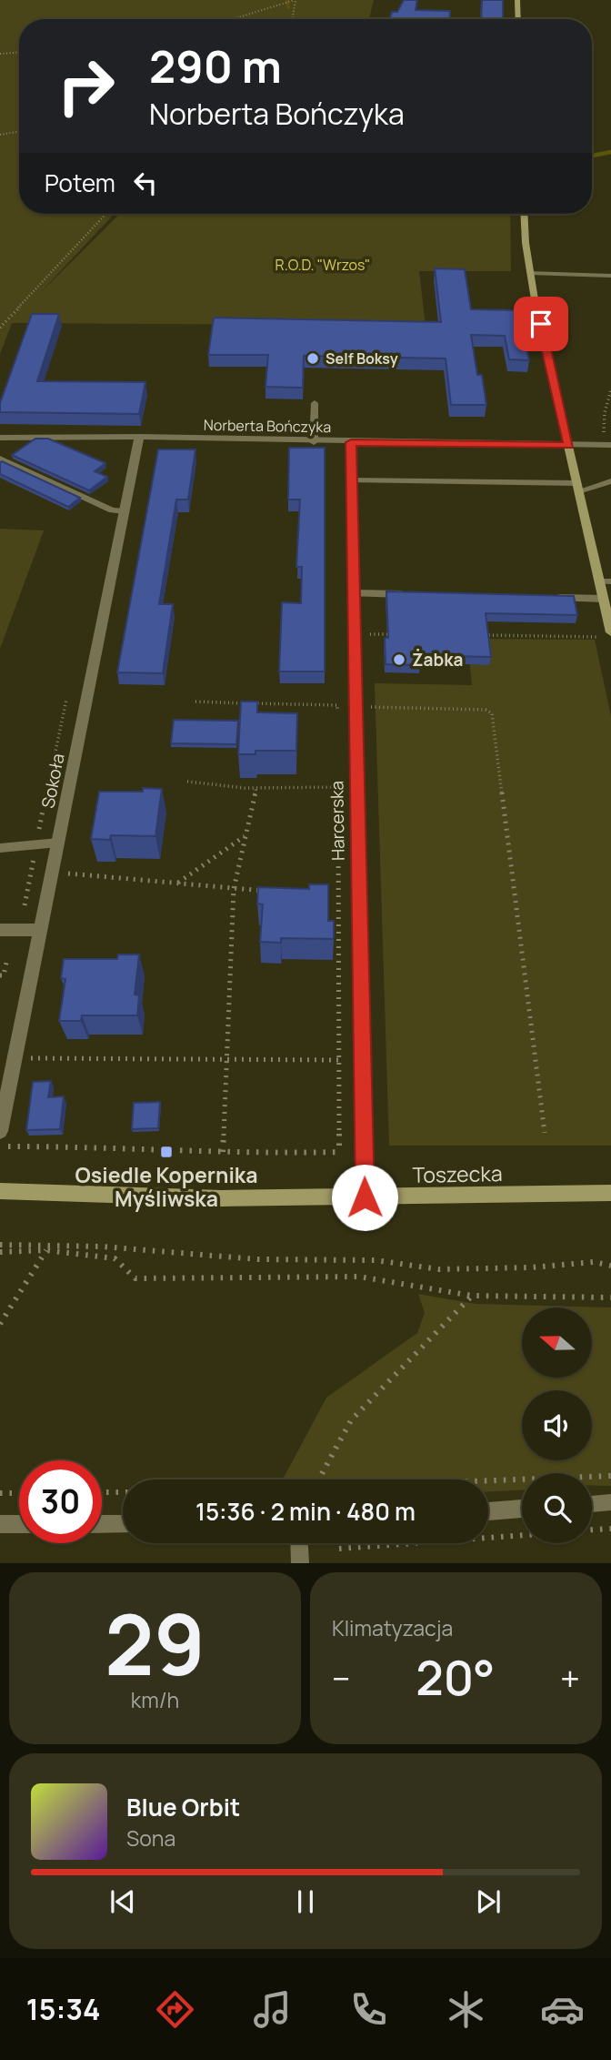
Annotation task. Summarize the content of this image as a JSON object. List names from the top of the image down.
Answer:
{
  "streets": {
    "street": [
      "Norberta Bończyka",
      "Sokoła",
      "Harcerska",
      "Toszecka"
    ]
  },
  "crossings": [
    ["Norberta Bończyka", "Sokoła"],
    ["Norberta Bończyka", "Harcerska"],
    ["Harcerska", "Toszecka"]
  ],
  "parks": ["R.O.D. \"Wrzos\""],
  "places": {
    "other": ["Self Boksy", "Żabka"],
    "transit": ["Osiedle Kopernika Myśliwska"]
  },
  "north": "left",
  "page": {
    "turn": ["290 m", "Norberta Bończyka"],
    "then": "Potem",
    "limit": "30",
    "trip": "15:36 · 2 min · 480 m",
    "tile": [
      ["29", "km/h"],
      "Klimatyzacja"
    ],
    "heat": ["−", "20°", "+"],
    "song": ["Blue Orbit", "Sona"],
    "tabs": "15:34"
  }
}
